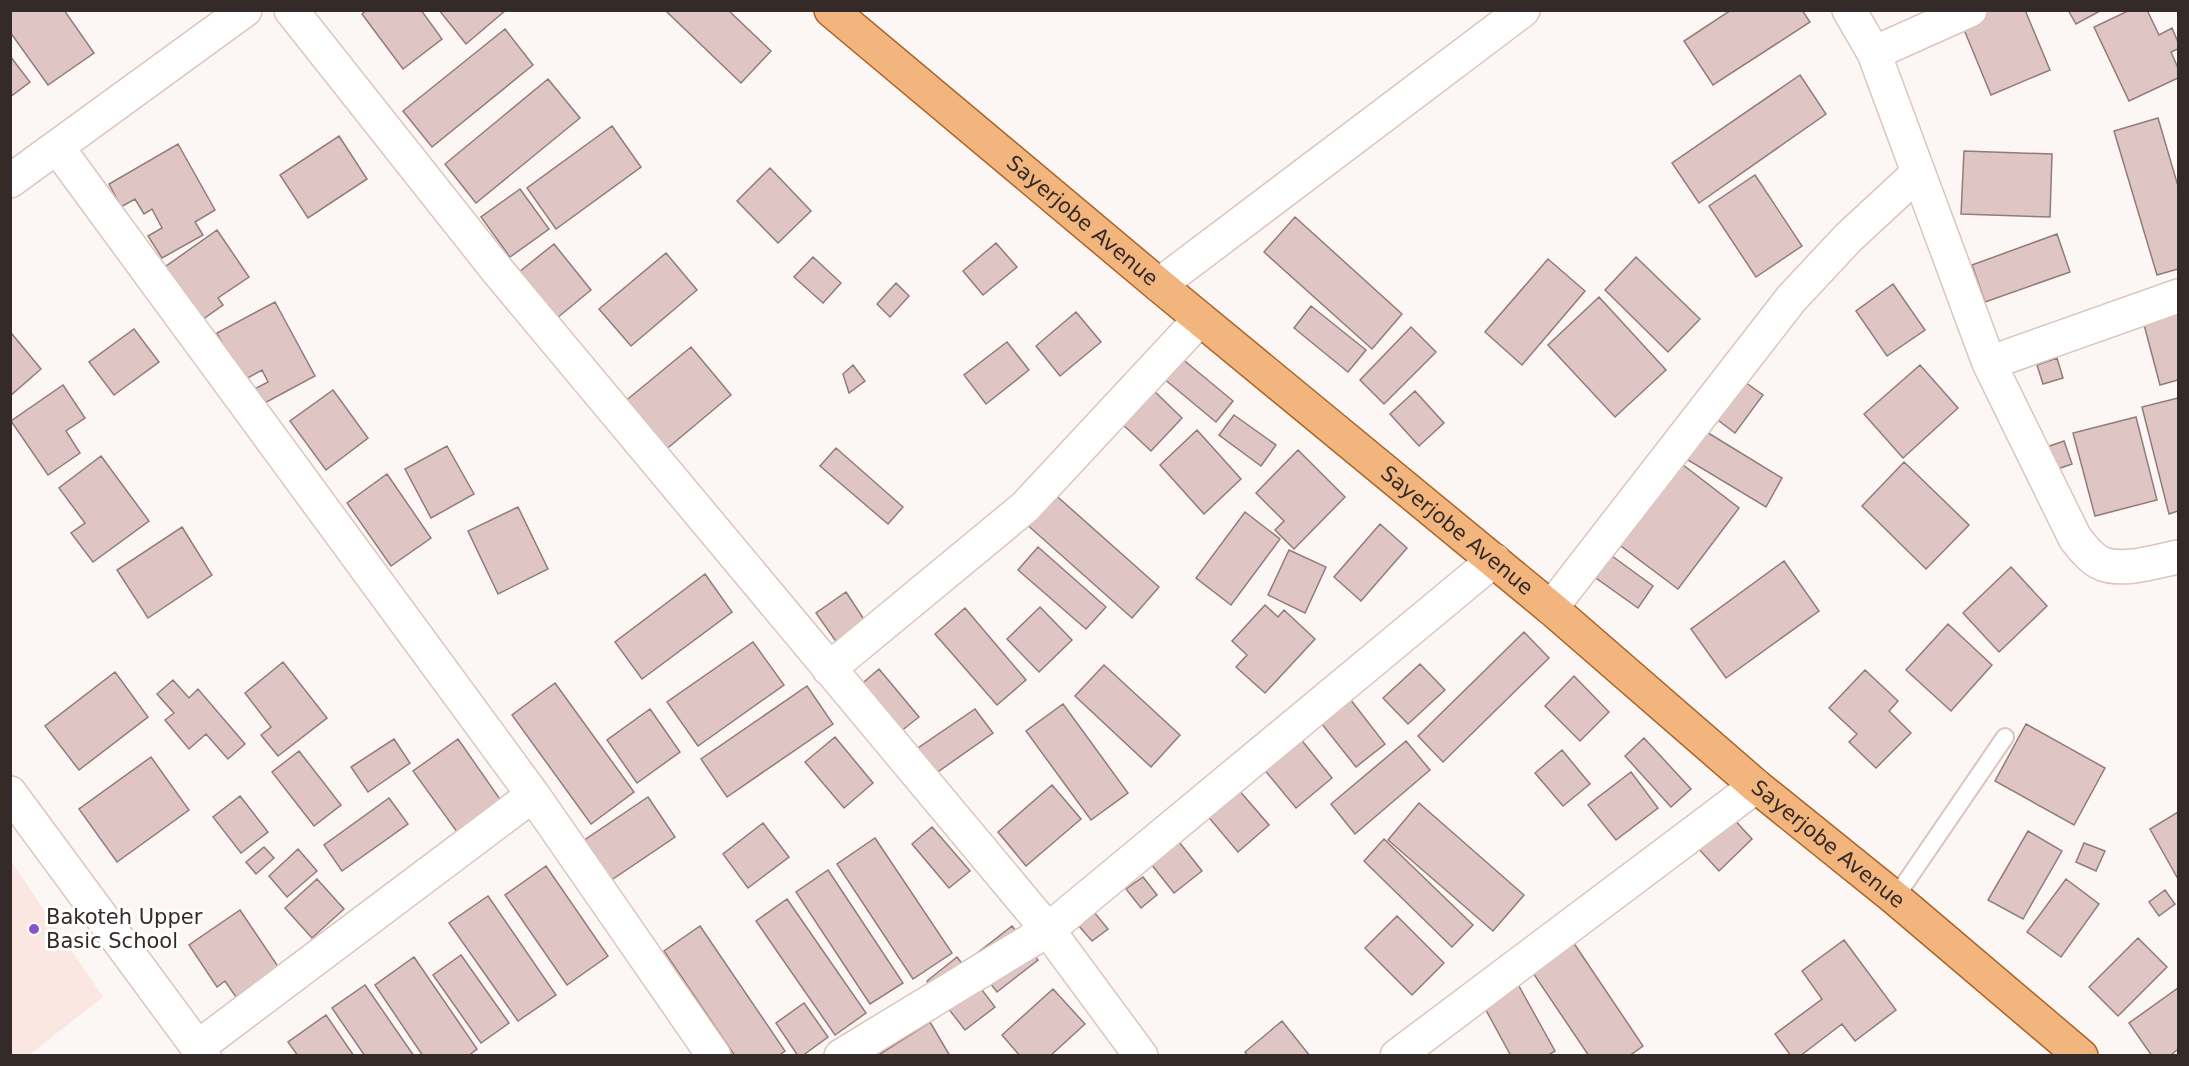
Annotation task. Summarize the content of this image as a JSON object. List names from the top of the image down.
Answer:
{
  "streets": {
    "main road": ["Sayerjobe Avenue"]
  },
  "places": ["Bakoteh Upper Basic School"]
}
